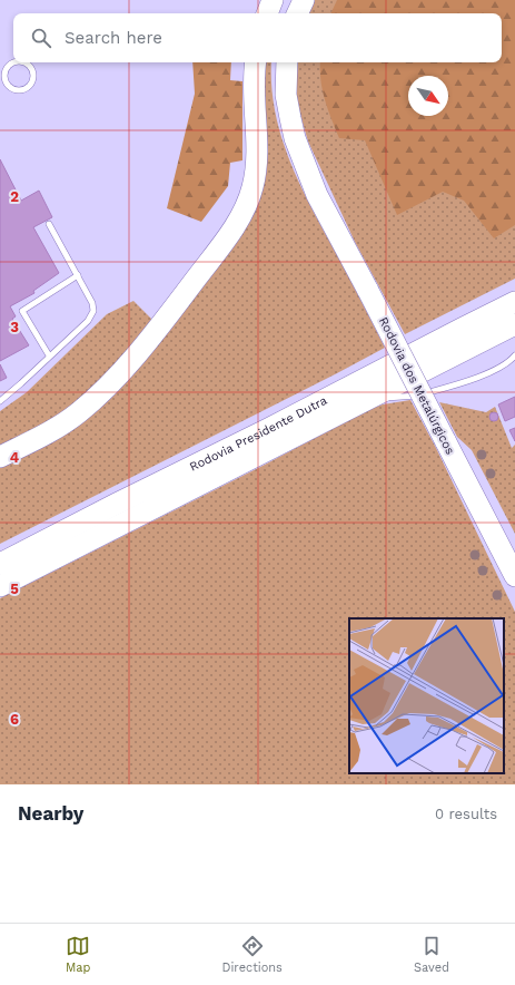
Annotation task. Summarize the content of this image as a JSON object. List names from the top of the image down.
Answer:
{
  "streets": {
    "highway": ["Rodovia dos Metalúrgicos", "Rodovia Presidente Dutra"]
  },
  "north": "bottom right",
  "page": {
    "search": "Search here",
    "heading": ["Nearby", "0 results"],
    "nav": ["Map", "Directions", "Saved"]
  },
  "grid": {
    "rows": [
      "2",
      "3",
      "4",
      "5",
      "6"
    ]
  }
}
